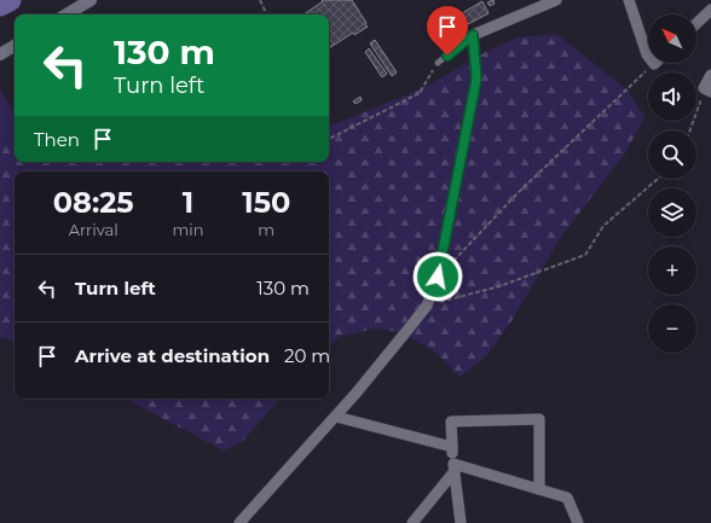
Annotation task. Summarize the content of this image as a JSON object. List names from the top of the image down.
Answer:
{
  "north": "top left",
  "page": {
    "map_buttons": ["+", "−"],
    "turn": ["130 m", "Turn left"],
    "then": "Then",
    "eta": [
      "08:25",
      "Arrival",
      "1",
      "min",
      "150",
      "m"
    ],
    "list": [
      {
        "name": "Turn left",
        "value": "130 m"
      },
      {
        "name": "Arrive at destination",
        "value": "20 m"
      }
    ]
  }
}
